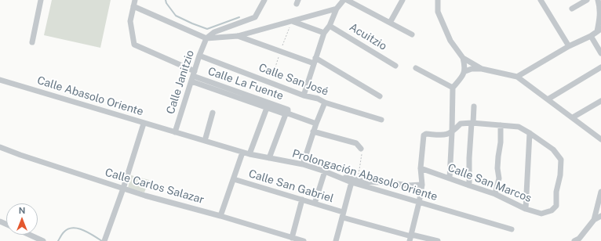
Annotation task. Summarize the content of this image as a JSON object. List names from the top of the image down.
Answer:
{
  "streets": {
    "street": [
      "Acuitzio",
      "Calle San José",
      "Calle Janitzio",
      "Calle La Fuente",
      "Calle Abasolo Oriente",
      "Prolongación Abasolo Oriente",
      "Calle San Marcos",
      "Calle Carlos Salazar",
      "Calle San Gabriel"
    ]
  },
  "crossings": [
    ["Calle San José", "Calle Janitzio"],
    ["Calle Janitzio", "Calle La Fuente"],
    ["Calle Janitzio", "Calle Abasolo Oriente"],
    ["Calle Janitzio", "Prolongación Abasolo Oriente"],
    ["Calle La Fuente", "Prolongación Abasolo Oriente"],
    ["Calle Abasolo Oriente", "Prolongación Abasolo Oriente"]
  ],
  "north": "top"
}
